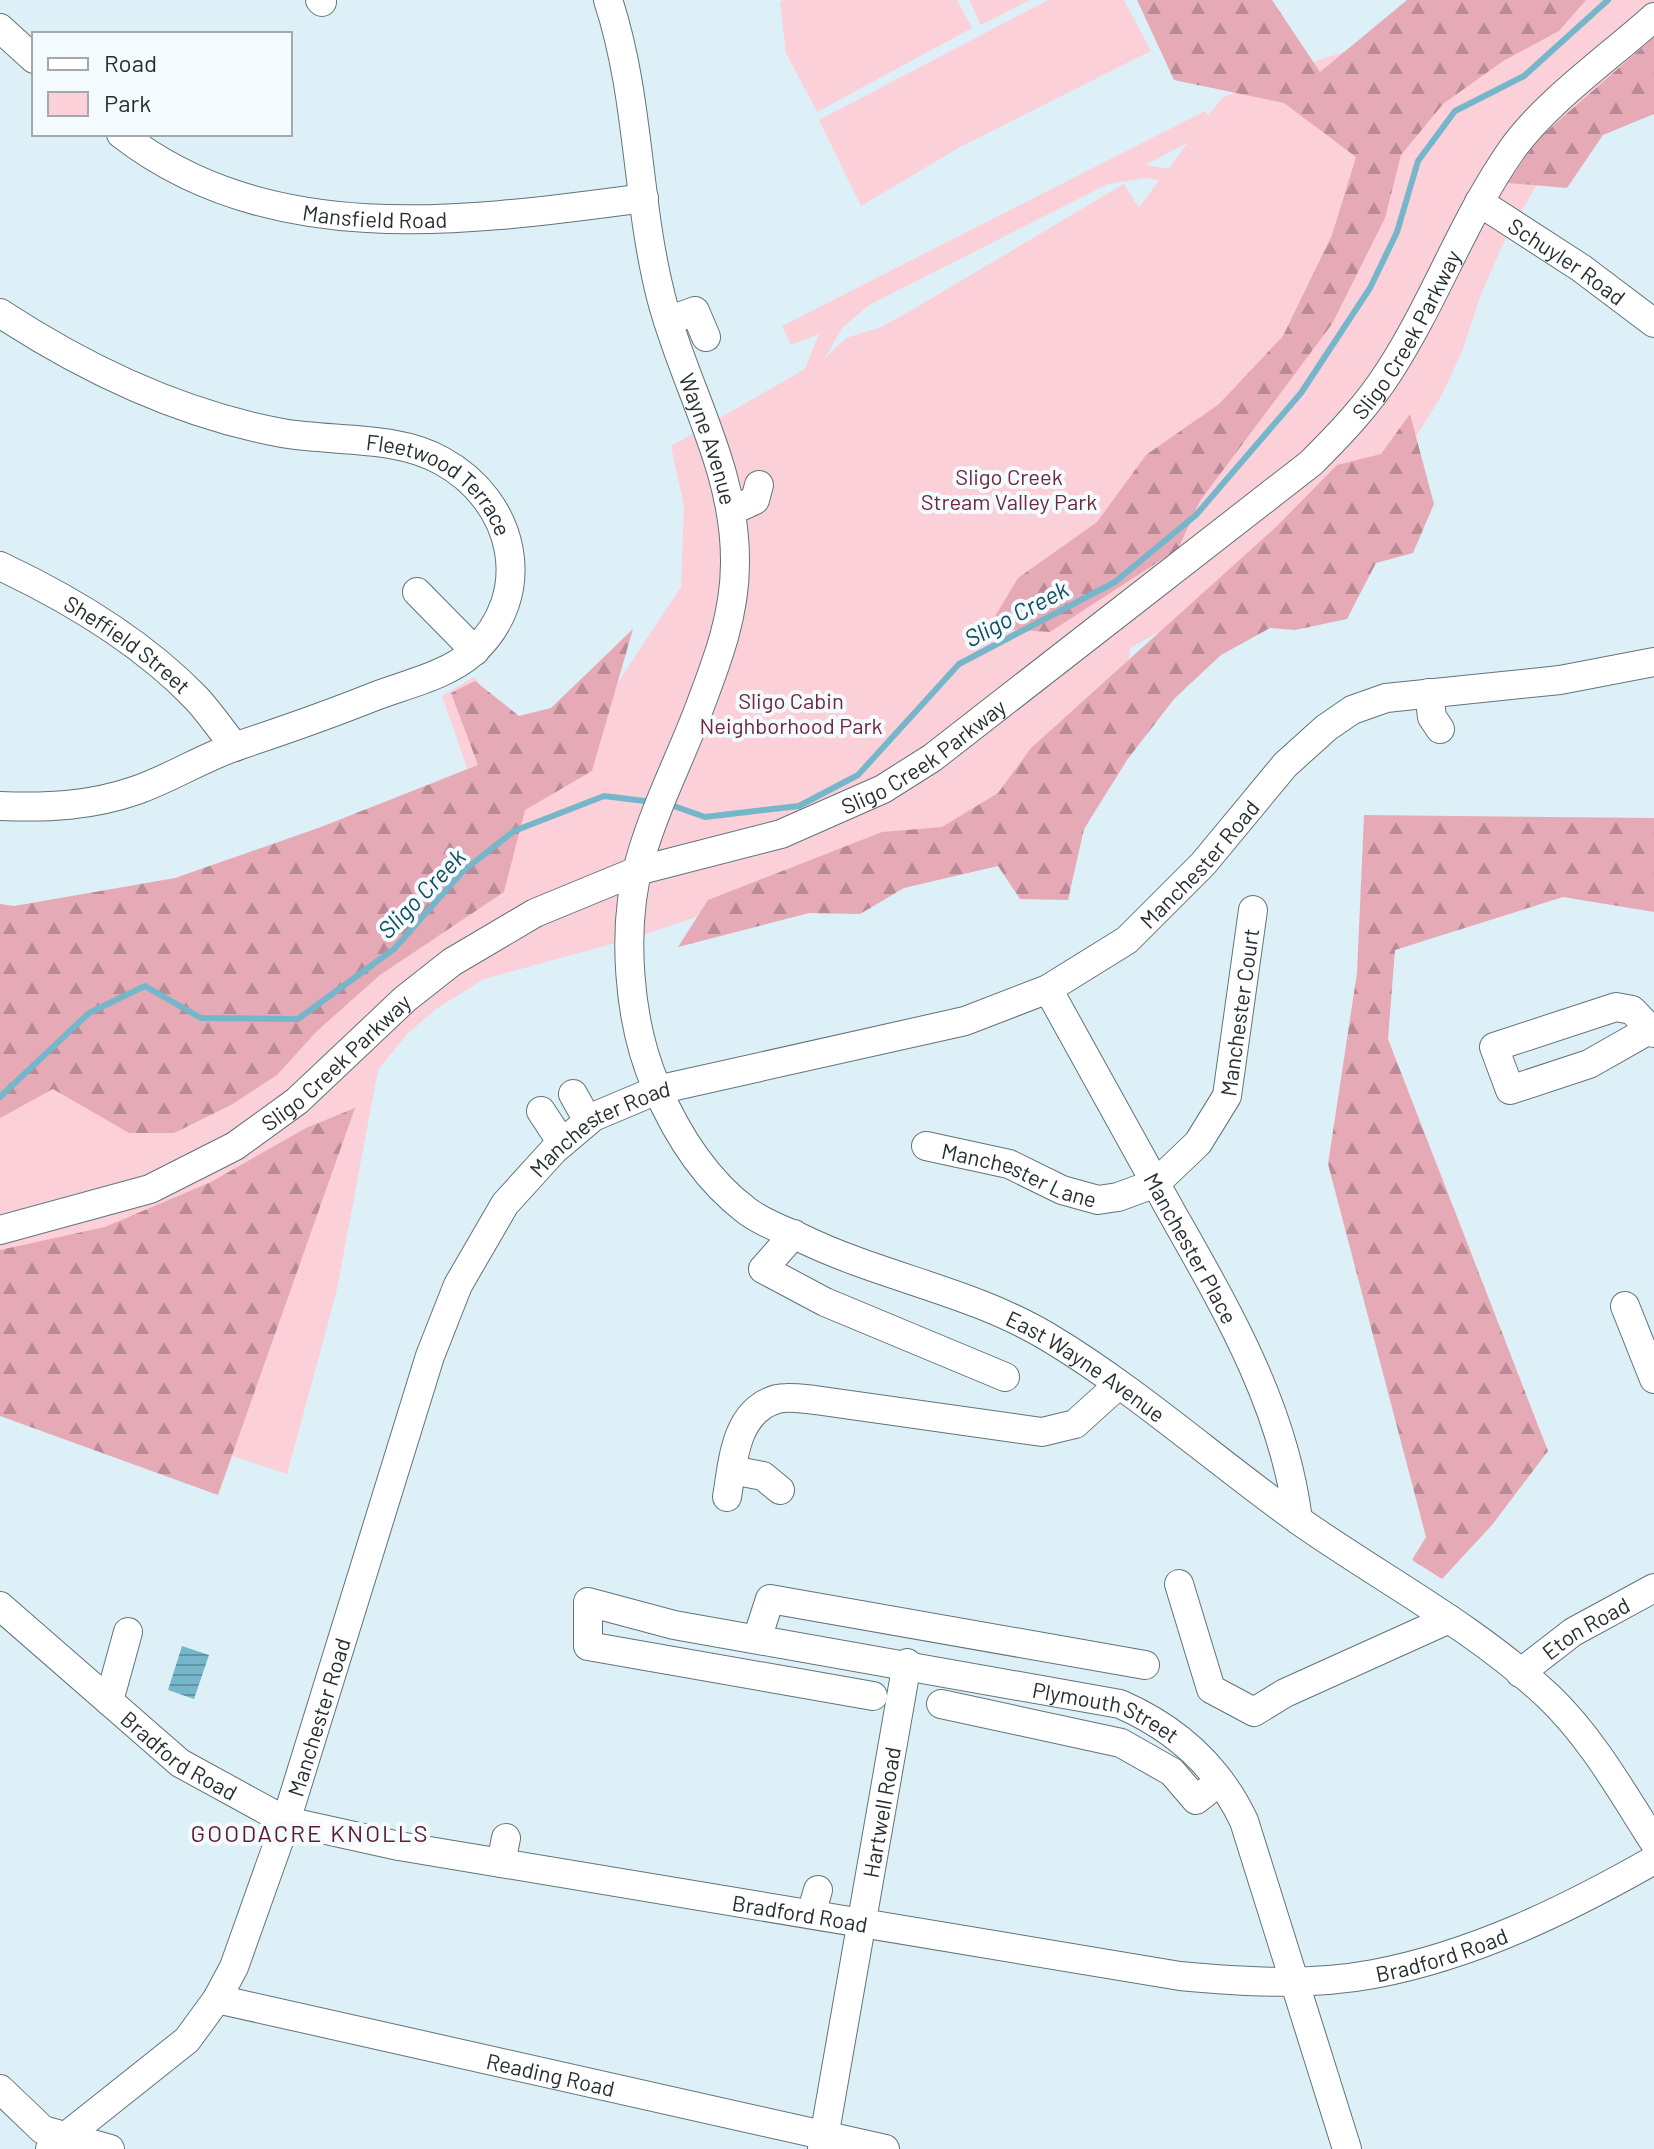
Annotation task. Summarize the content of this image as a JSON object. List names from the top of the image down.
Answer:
{
  "streets": {
    "street": [
      "Mansfield Road",
      "Schuyler Road",
      "Sligo Creek Parkway",
      "Wayne Avenue",
      "Fleetwood Terrace",
      "Sheffield Street",
      "Manchester Road",
      "Manchester Court",
      "Manchester Lane",
      "Manchester Place",
      "East Wayne Avenue",
      "Eton Road",
      "Plymouth Street",
      "Bradford Road",
      "Hartwell Road",
      "Reading Road"
    ]
  },
  "crossings": [
    ["Mansfield Road", "Wayne Avenue"],
    ["Schuyler Road", "Sligo Creek Parkway"],
    ["Sligo Creek Parkway", "Wayne Avenue"],
    ["Sligo Creek Parkway", "East Wayne Avenue"],
    ["Wayne Avenue", "East Wayne Avenue"],
    ["Fleetwood Terrace", "Sheffield Street"],
    ["Manchester Road", "Manchester Place"],
    ["Manchester Road", "East Wayne Avenue"],
    ["Manchester Road", "Bradford Road"],
    ["Manchester Road", "Reading Road"],
    ["Manchester Court", "Manchester Lane"],
    ["Manchester Court", "Manchester Place"],
    ["Manchester Lane", "Manchester Place"],
    ["Manchester Place", "East Wayne Avenue"],
    ["East Wayne Avenue", "Eton Road"],
    ["Plymouth Street", "Bradford Road"],
    ["Plymouth Street", "Hartwell Road"],
    ["Bradford Road", "Hartwell Road"],
    ["Hartwell Road", "Reading Road"]
  ],
  "districts": ["GOODACRE KNOLLS"],
  "water": ["Sligo Creek"],
  "parks": ["Sligo Creek Stream Valley Park", "Sligo Cabin Neighborhood Park"],
  "legend": ["Road", "Park"]
}
